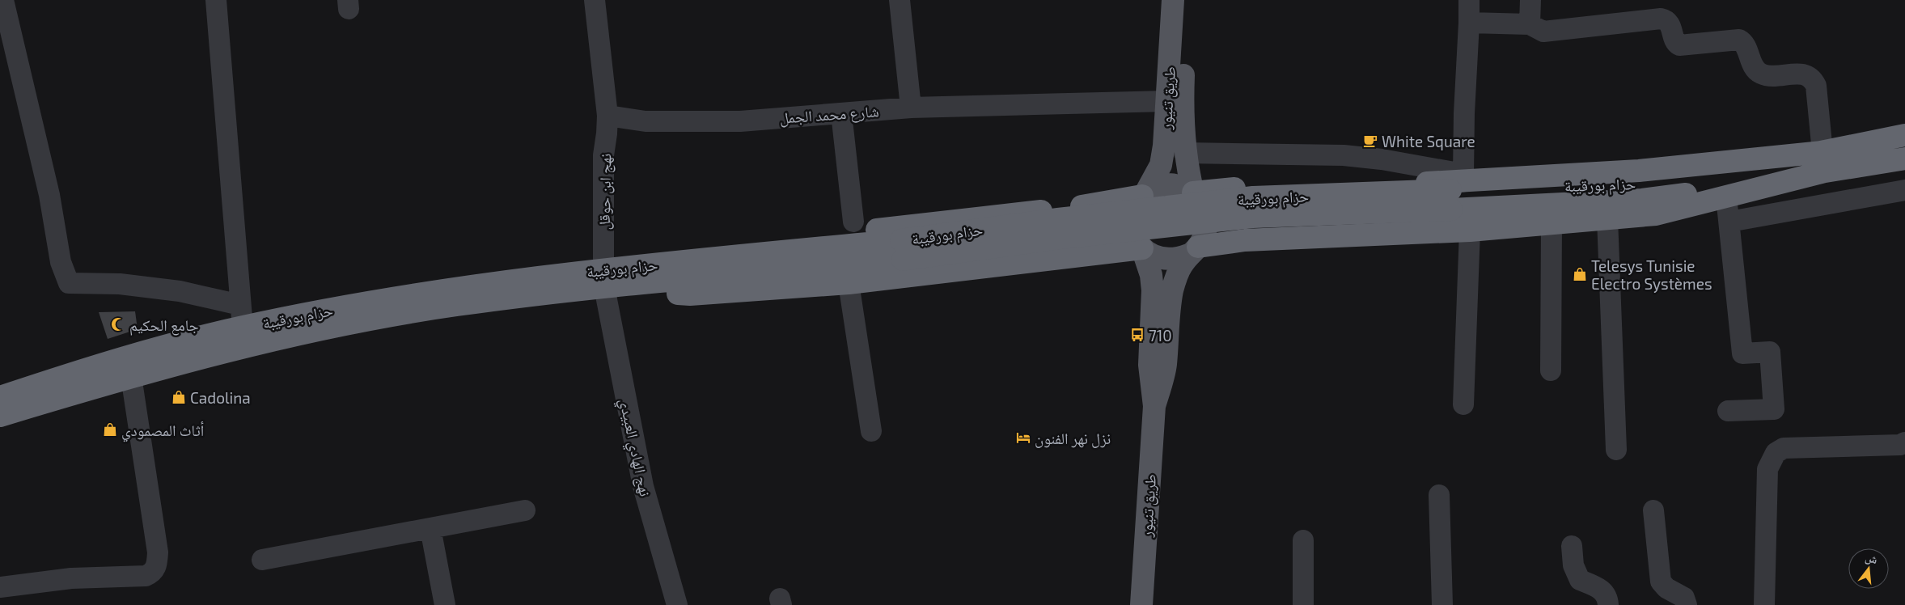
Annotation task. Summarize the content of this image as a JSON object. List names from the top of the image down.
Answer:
{
  "streets": {
    "highway": ["حزام بورقيبة"],
    "main road": ["طريق تنيور"],
    "street": ["شارع محمد الجمل", "نهج ابن حوقل", "نهج الهادي العبيدي"]
  },
  "crossings": [
    ["طريق تنيور", "شارع محمد الجمل"],
    ["شارع محمد الجمل", "نهج ابن حوقل"],
    ["حزام بورقيبة", "نهج ابن حوقل"],
    ["حزام بورقيبة", "نهج الهادي العبيدي"],
    ["نهج ابن حوقل", "نهج الهادي العبيدي"]
  ],
  "places": {
    "cafe": ["White Square"],
    "shop": ["Telesys Tunisie Electro Systèmes", "Cadolina", "أثاث المصمودي"],
    "mosque": ["جامع الحكيم"],
    "bus stop": ["710"],
    "hotel": ["نزل نهر الفنون"]
  },
  "north": "top"
}
